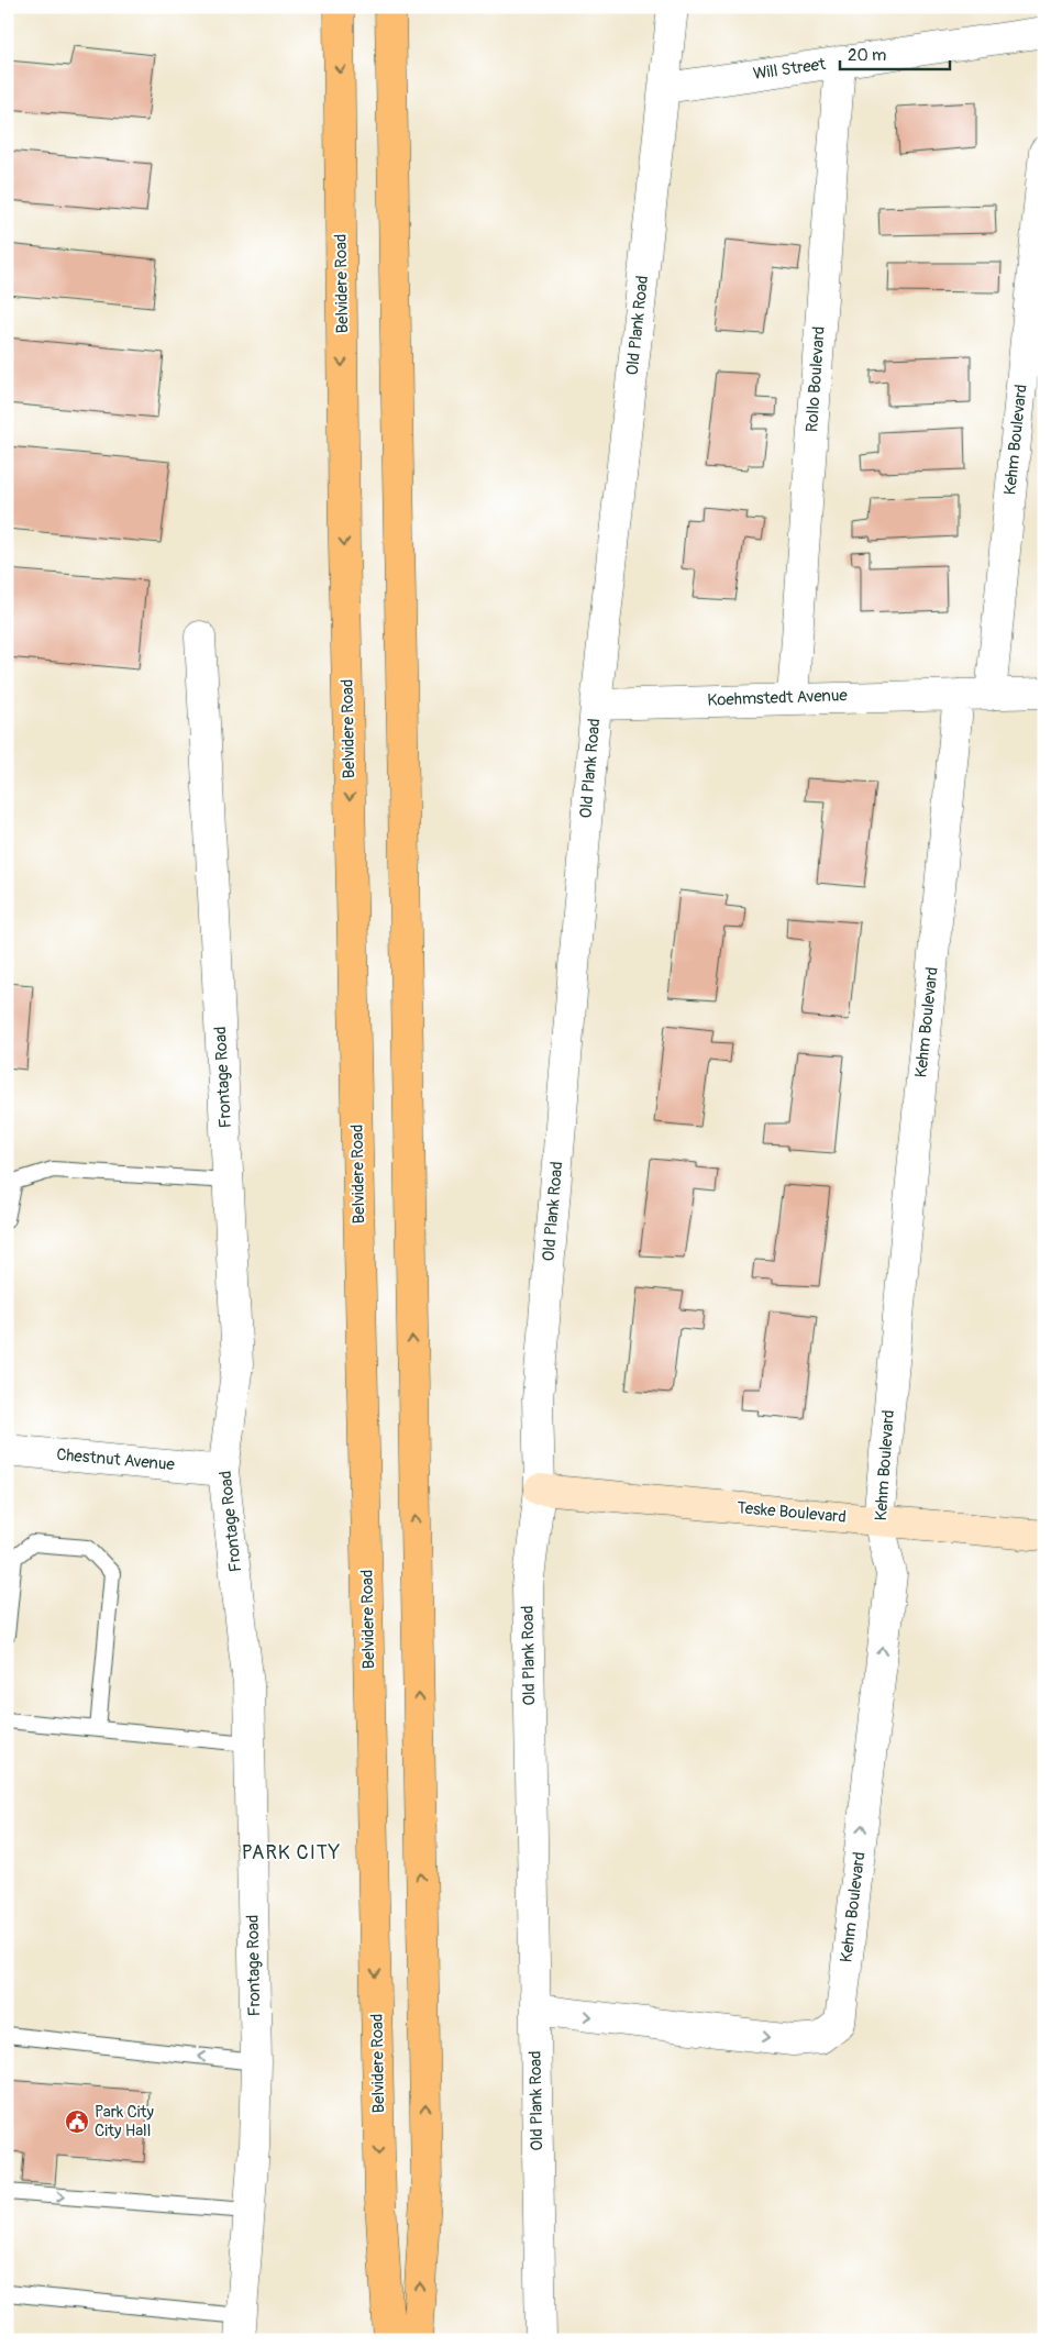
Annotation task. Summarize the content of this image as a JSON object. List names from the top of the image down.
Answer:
{
  "streets": {
    "main road": ["Belvidere Road"],
    "street": [
      "Will Street",
      "Old Plank Road",
      "Rollo Boulevard",
      "Kehm Boulevard",
      "Koehmstedt Avenue",
      "Frontage Road",
      "Chestnut Avenue",
      "Teske Boulevard"
    ]
  },
  "crossings": [
    ["Will Street", "Old Plank Road"],
    ["Will Street", "Rollo Boulevard"],
    ["Old Plank Road", "Kehm Boulevard"],
    ["Old Plank Road", "Koehmstedt Avenue"],
    ["Old Plank Road", "Teske Boulevard"],
    ["Rollo Boulevard", "Koehmstedt Avenue"],
    ["Kehm Boulevard", "Koehmstedt Avenue"],
    ["Kehm Boulevard", "Teske Boulevard"],
    ["Frontage Road", "Chestnut Avenue"]
  ],
  "districts": ["PARK CITY"],
  "places": {
    "public building": ["Park City City Hall"]
  },
  "scale_bar": "20 m"
}
